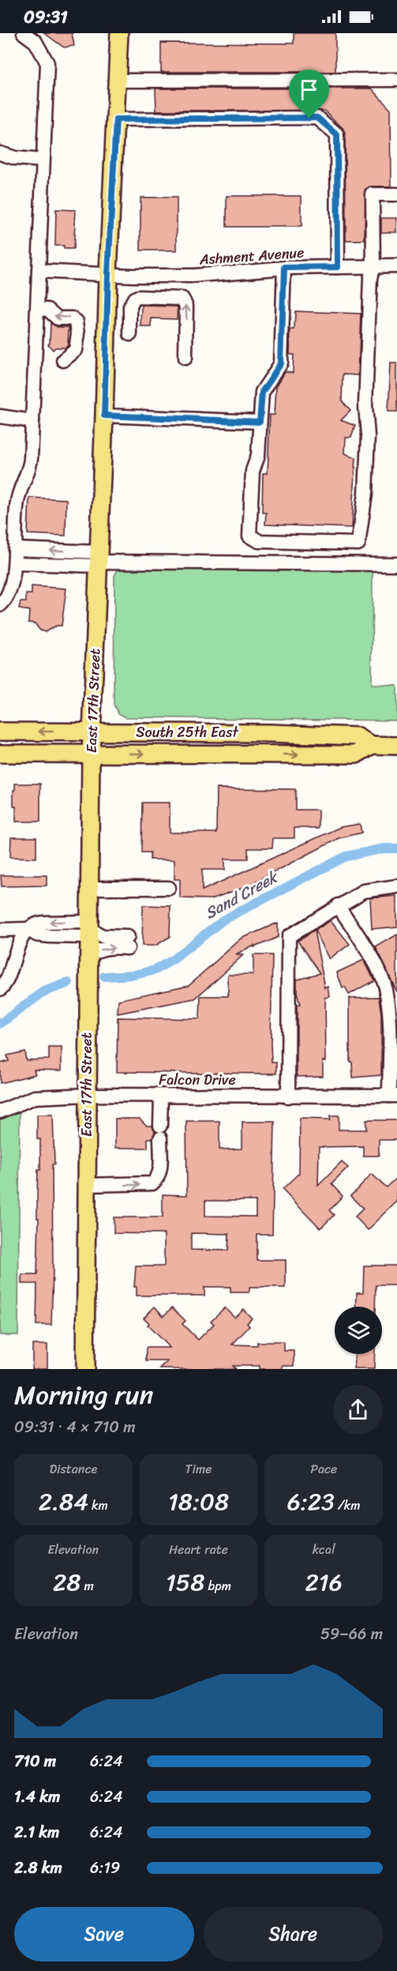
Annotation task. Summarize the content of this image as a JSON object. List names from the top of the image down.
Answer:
{
  "streets": {
    "main road": ["East 17th Street", "South 25th East"],
    "street": ["Ashment Avenue", "Falcon Drive"]
  },
  "crossings": [
    ["Ashment Avenue", "East 17th Street"],
    ["East 17th Street", "South 25th East"],
    ["East 17th Street", "Falcon Drive"]
  ],
  "water": ["Sand Creek"],
  "page": {
    "status": "09:31",
    "heading": ["Morning run", "09:31 · 4 × 710 m"],
    "stats": [
      ["Distance", "2.84 km"],
      ["Time", "18:08"],
      ["Pace", "6:23 /km"],
      ["Elevation", "28 m"],
      ["Heart rate", "158 bpm"],
      ["kcal", "216"]
    ],
    "chart": ["Elevation", "59–66 m"],
    "list": [
      {
        "name": "710 m",
        "note": "6:24"
      },
      {
        "name": "1.4 km",
        "note": "6:24"
      },
      {
        "name": "2.1 km",
        "note": "6:24"
      },
      {
        "name": "2.8 km",
        "note": "6:19"
      }
    ],
    "buttons": ["Save", "Share"]
  }
}
